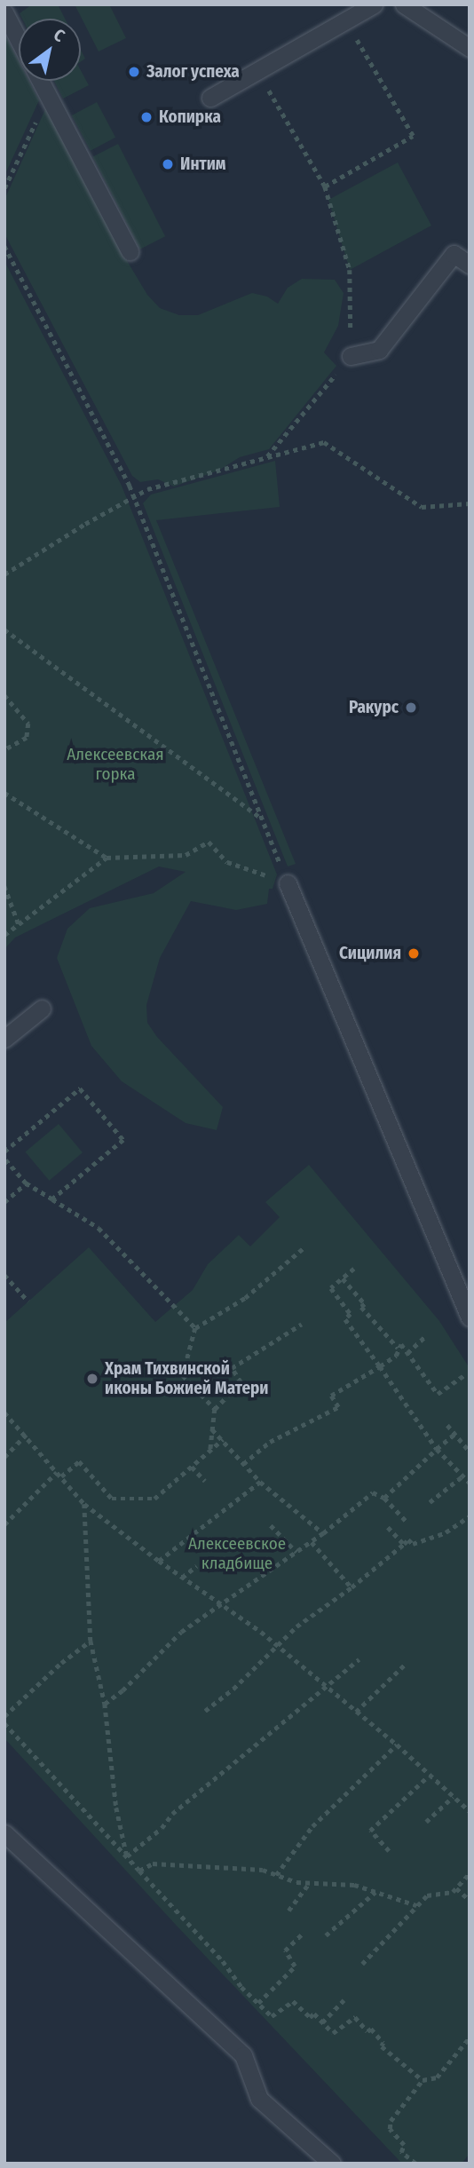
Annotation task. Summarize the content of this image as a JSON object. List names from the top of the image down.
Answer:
{
  "parks": ["Алексеевская горка", "Алексеевское кладбище"],
  "places": [
    "Залог успеха",
    "Копирка",
    "Интим",
    "Ракурс",
    "Сицилия",
    "Храм Тихвинской иконы Божией Матери"
  ],
  "north": "top right"
}
